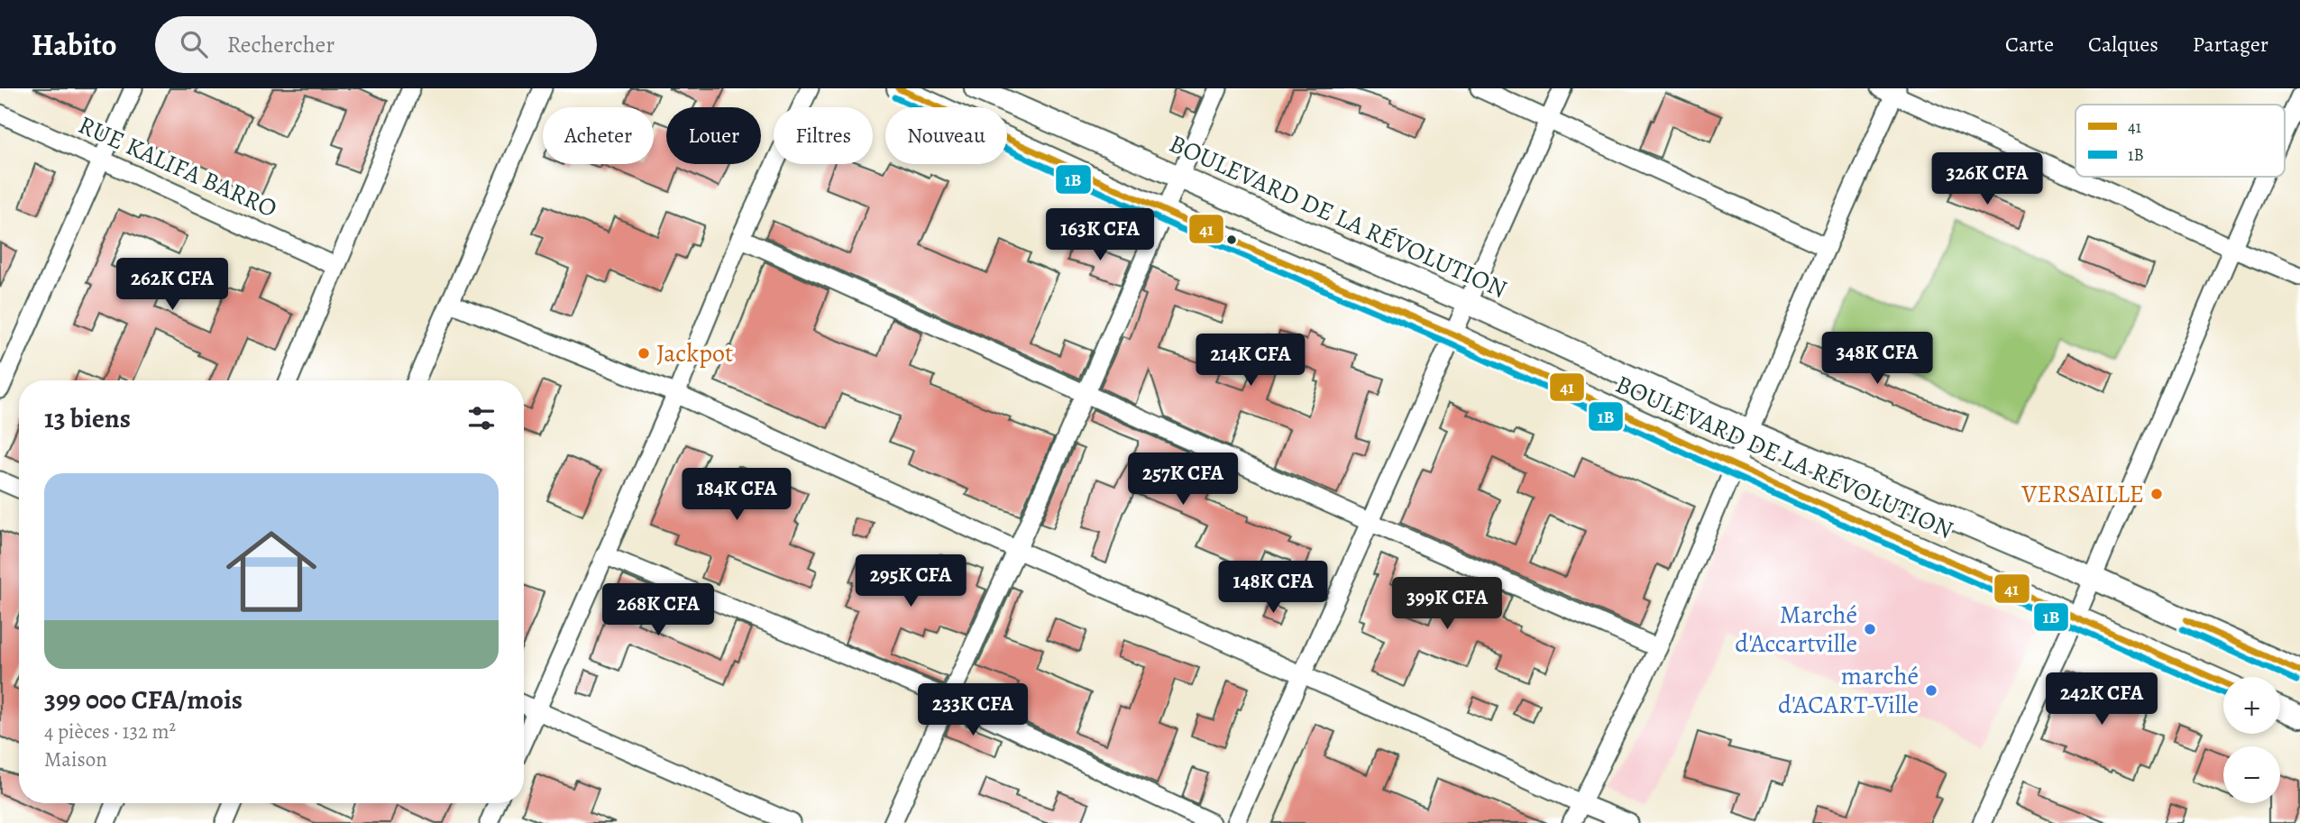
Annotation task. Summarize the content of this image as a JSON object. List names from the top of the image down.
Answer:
{
  "streets": {
    "main road": ["BOULEVARD DE LA RÉVOLUTION"],
    "street": ["RUE KALIFA BARRO"]
  },
  "places": [
    "Jackpot",
    "VERSAILLE",
    "Marché d'Accartville",
    "marché d'ACART-Ville"
  ],
  "lines": ["transit line 41", "transit line 1B"],
  "legend": ["41", "1B"],
  "page": {
    "header": "Habito",
    "search": "Rechercher",
    "nav": ["Carte", "Calques", "Partager"],
    "chip": [
      "Acheter",
      "Louer",
      "Filtres",
      "Nouveau"
    ],
    "price": [
      "326K CFA",
      "163K CFA",
      "262K CFA",
      "348K CFA",
      "214K CFA",
      "257K CFA",
      "184K CFA",
      "295K CFA",
      "148K CFA",
      "399K CFA",
      "268K CFA",
      "242K CFA",
      "233K CFA"
    ],
    "heading": "13 biens",
    "list": [
      {
        "name": "399 000 CFA/mois",
        "note": "4 pièces · 132 m² · Maison"
      }
    ],
    "map_buttons": ["+", "−"]
  }
}
